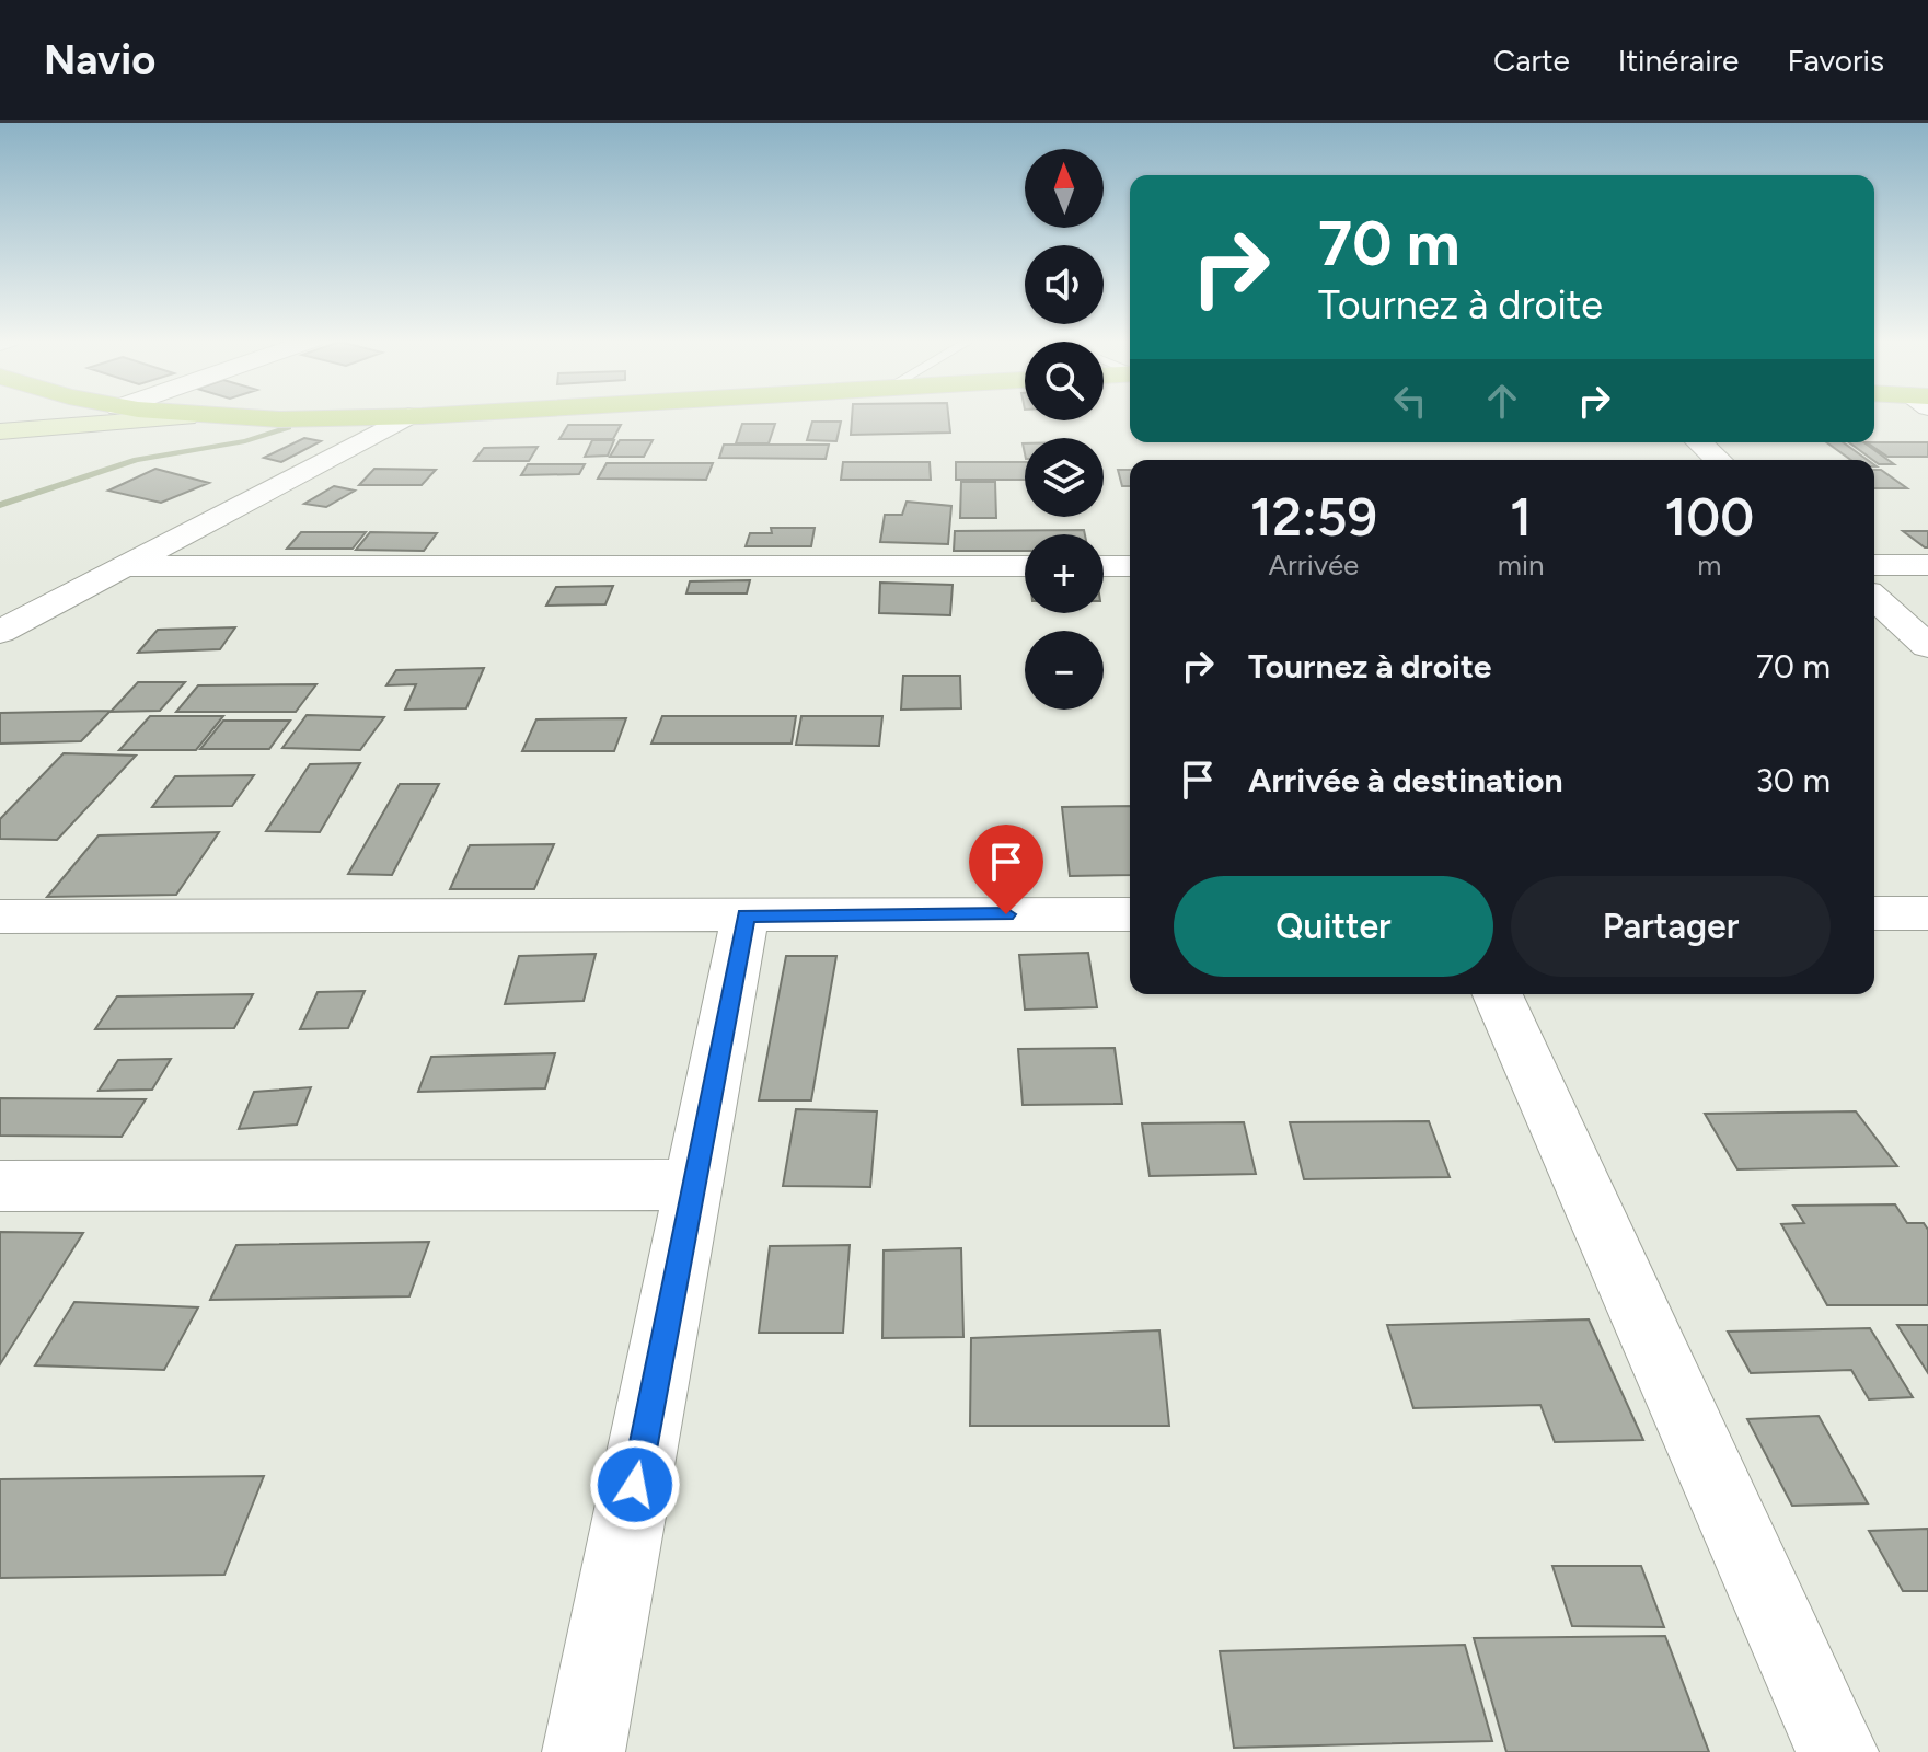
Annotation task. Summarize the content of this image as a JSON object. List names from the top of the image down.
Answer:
{
  "north": "top",
  "page": {
    "header": "Navio",
    "nav": ["Carte", "Itinéraire", "Favoris"],
    "map_buttons": ["+", "−"],
    "turn": ["70 m", "Tournez à droite"],
    "eta": [
      "12:59",
      "Arrivée",
      "1",
      "min",
      "100",
      "m"
    ],
    "list": [
      {
        "name": "Tournez à droite",
        "value": "70 m"
      },
      {
        "name": "Arrivée à destination",
        "value": "30 m"
      }
    ],
    "buttons": ["Quitter", "Partager"]
  }
}
